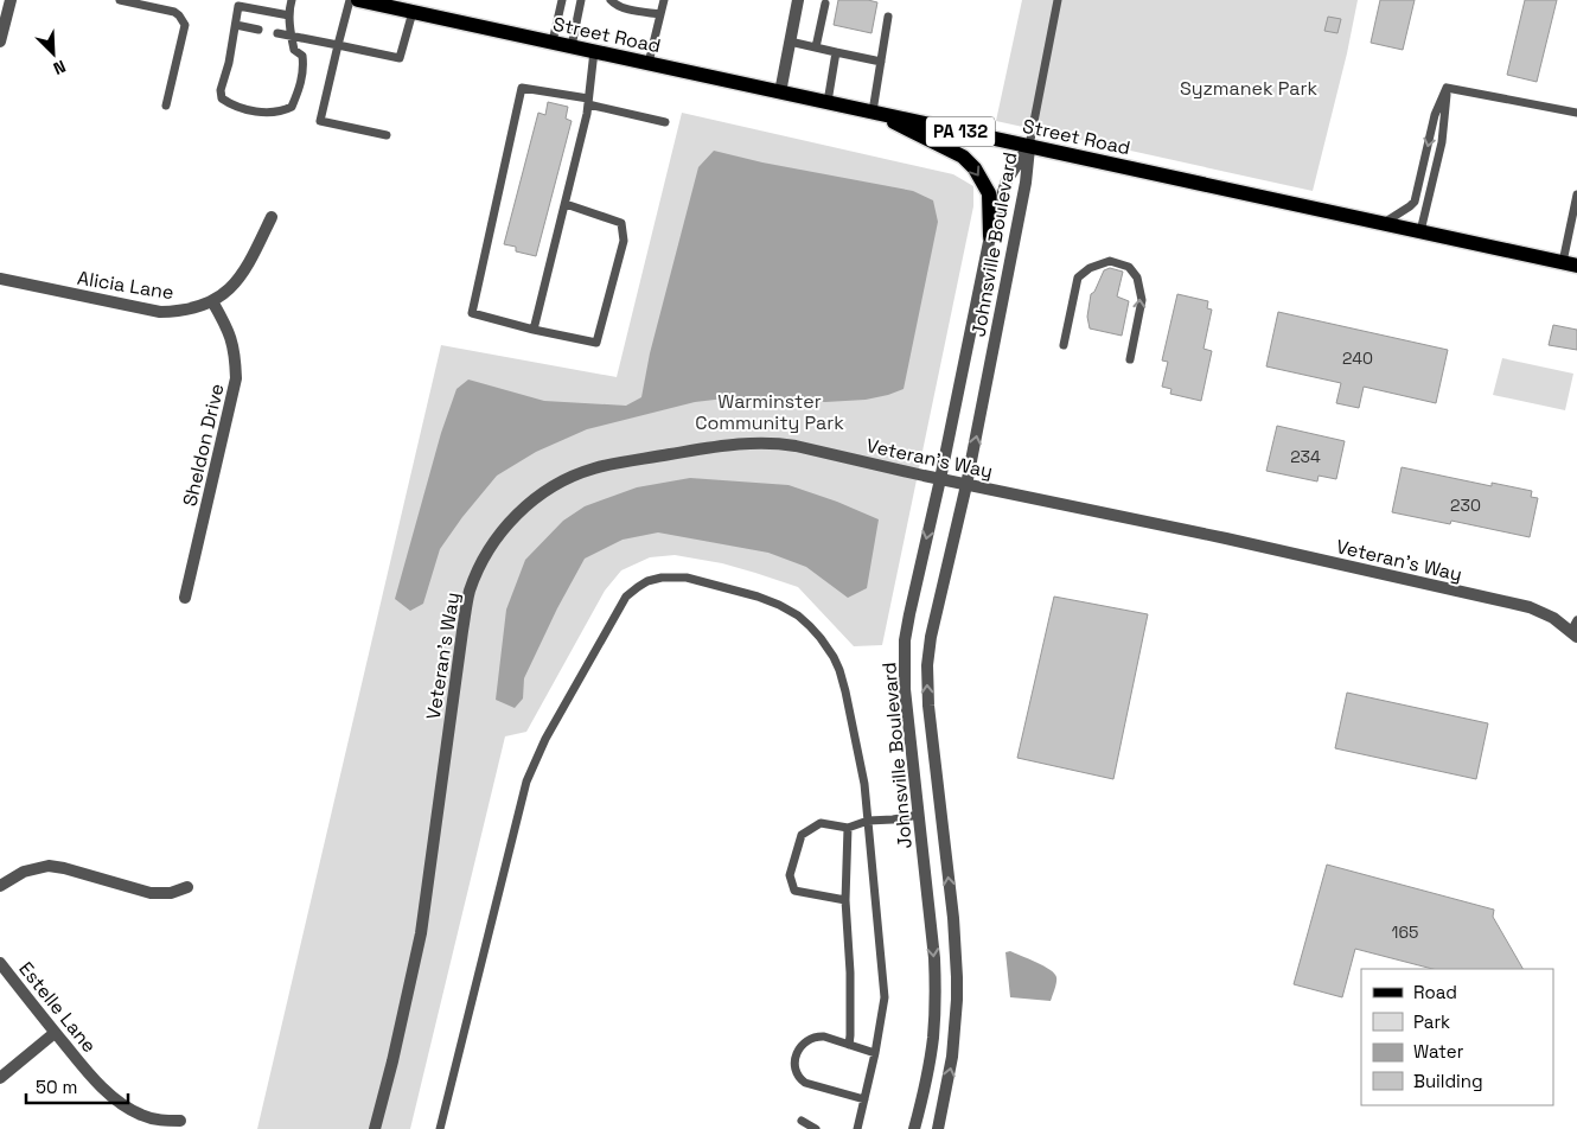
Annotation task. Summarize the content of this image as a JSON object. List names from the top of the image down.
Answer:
{
  "streets": {
    "main road": ["Street Road", "PA 132"],
    "street": [
      "Johnsville Boulevard",
      "Alicia Lane",
      "Sheldon Drive",
      "Veteran's Way",
      "Estelle Lane"
    ]
  },
  "crossings": [
    ["Street Road", "Johnsville Boulevard"],
    ["Johnsville Boulevard", "Veteran's Way"],
    ["Alicia Lane", "Sheldon Drive"]
  ],
  "parks": ["Syzmanek Park", "Warminster Community Park"],
  "house_numbers": [
    "240",
    "234",
    "230",
    "165"
  ],
  "legend": [
    "Road",
    "Park",
    "Water",
    "Building"
  ],
  "scale_bar": "50 m",
  "north": "bottom right"
}
